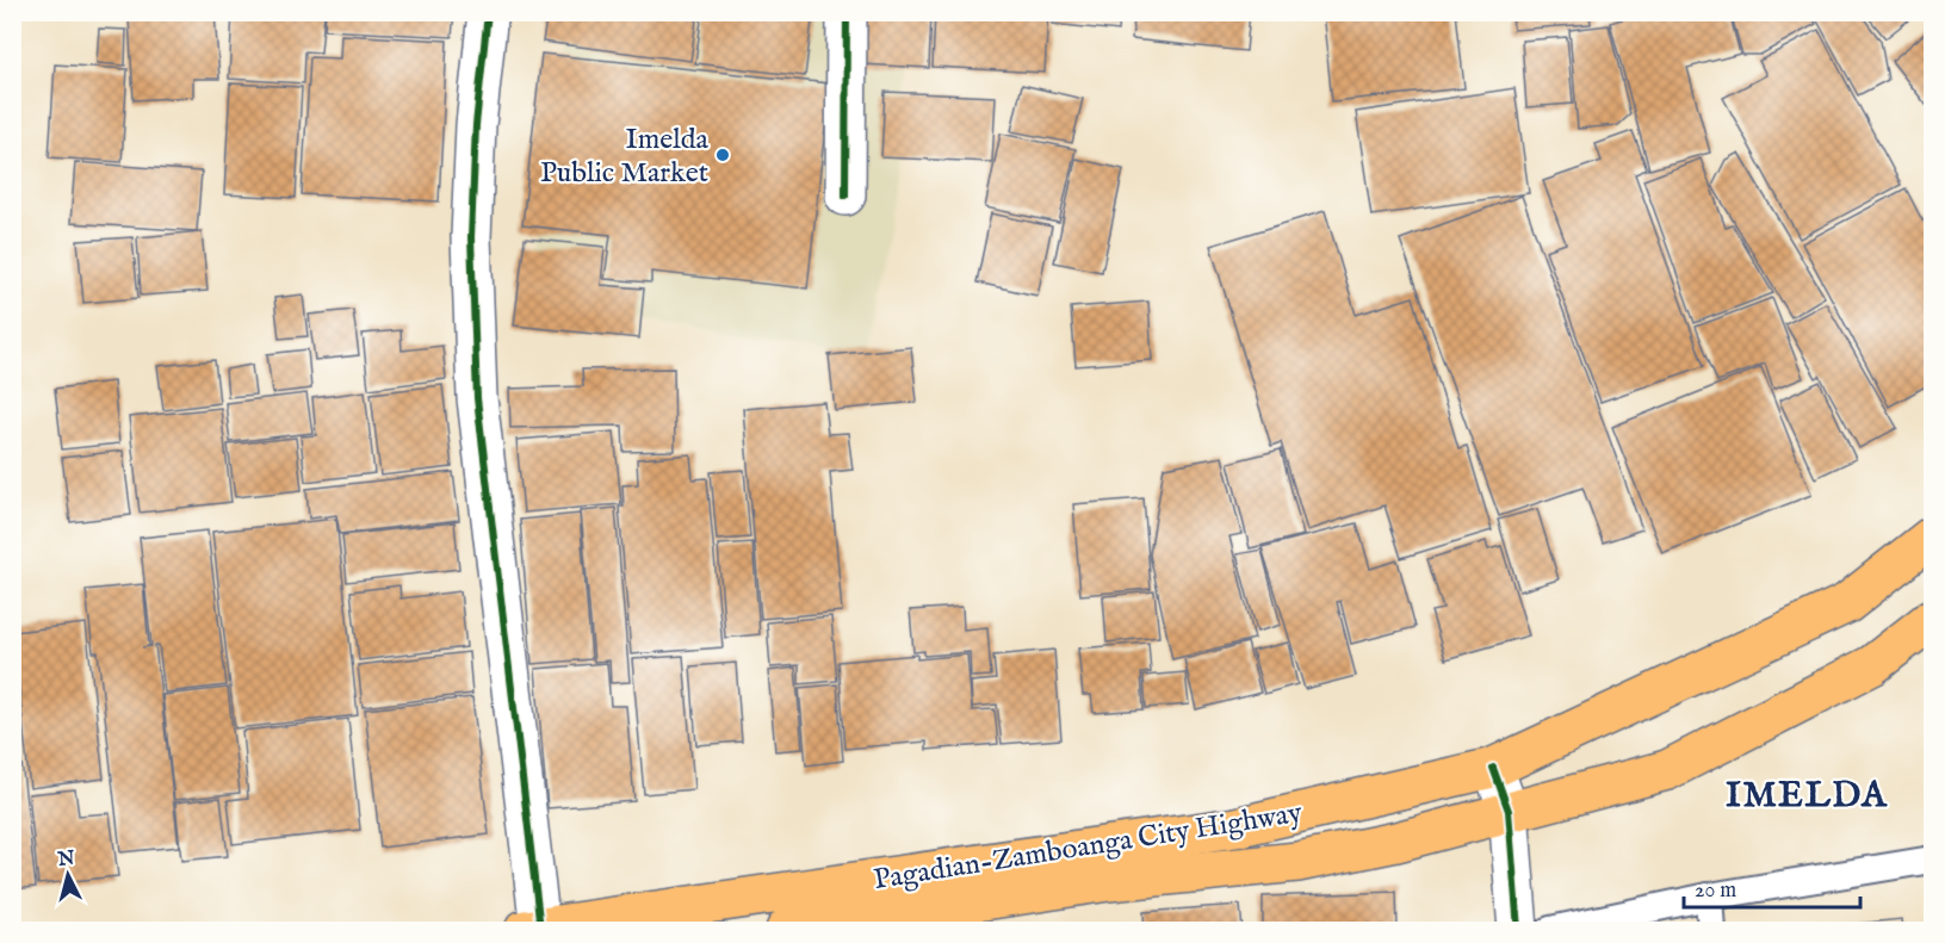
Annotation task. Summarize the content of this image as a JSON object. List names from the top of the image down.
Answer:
{
  "streets": {
    "highway": ["Pagadian-Zamboanga City Highway"]
  },
  "districts": ["IMELDA"],
  "places": ["Imelda Public Market"],
  "scale_bar": "20 m",
  "north": "top"
}
